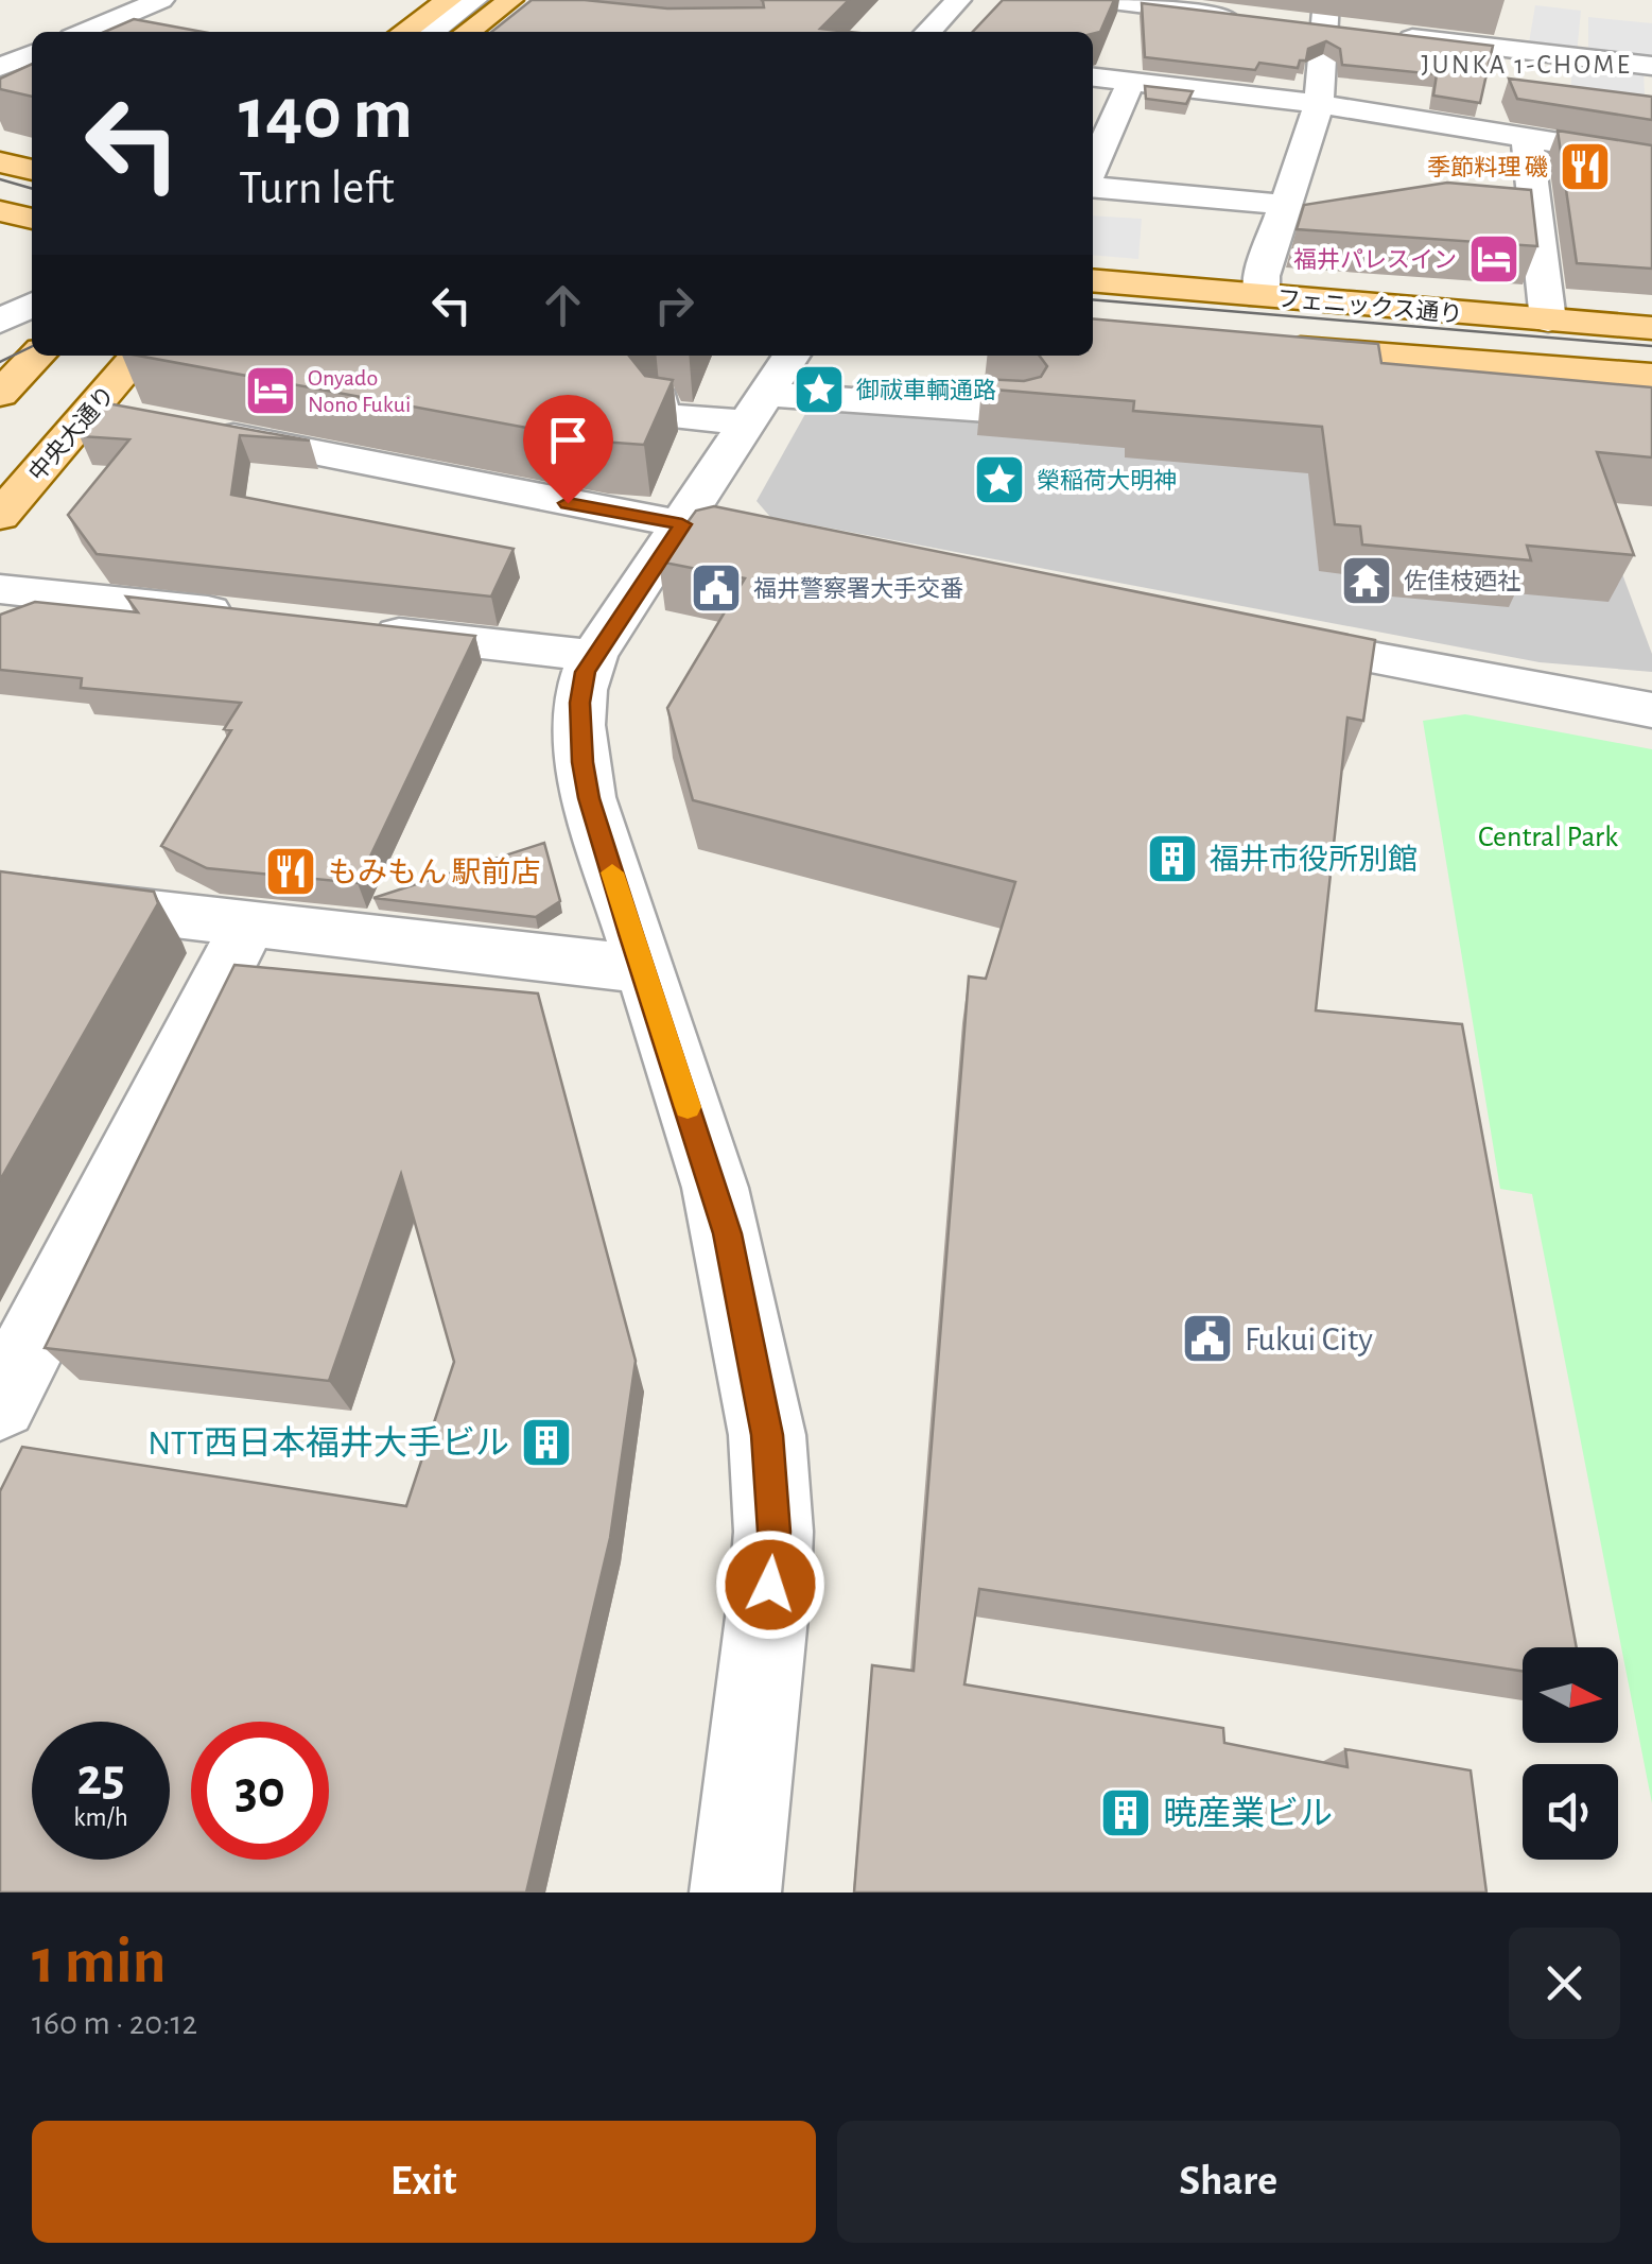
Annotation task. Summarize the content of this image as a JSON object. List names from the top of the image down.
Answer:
{
  "streets": {
    "main road": ["フェニックス通り", "中央大通り"]
  },
  "districts": ["JUNKA 1-CHOME"],
  "parks": ["Central Park"],
  "places": {
    "restaurant": ["季節料理 磯", "もみもん 駅前店"],
    "hotel": ["福井パレスイン", "Onyado Nono Fukui"],
    "place": ["御祓車輌通路", "榮稲荷大明神"],
    "temple": ["佐佳枝廼社"],
    "public building": ["福井警察署大手交番", "Fukui City"],
    "building": ["福井市役所別館", "NTT西日本福井大手ビル", "暁産業ビル"]
  },
  "north": "right",
  "page": {
    "turn": ["140 m", "Turn left"],
    "speed": "25 km/h",
    "limit": "30",
    "heading": ["1 min", "160 m · 20:12"],
    "buttons": ["Exit", "Share"]
  }
}
